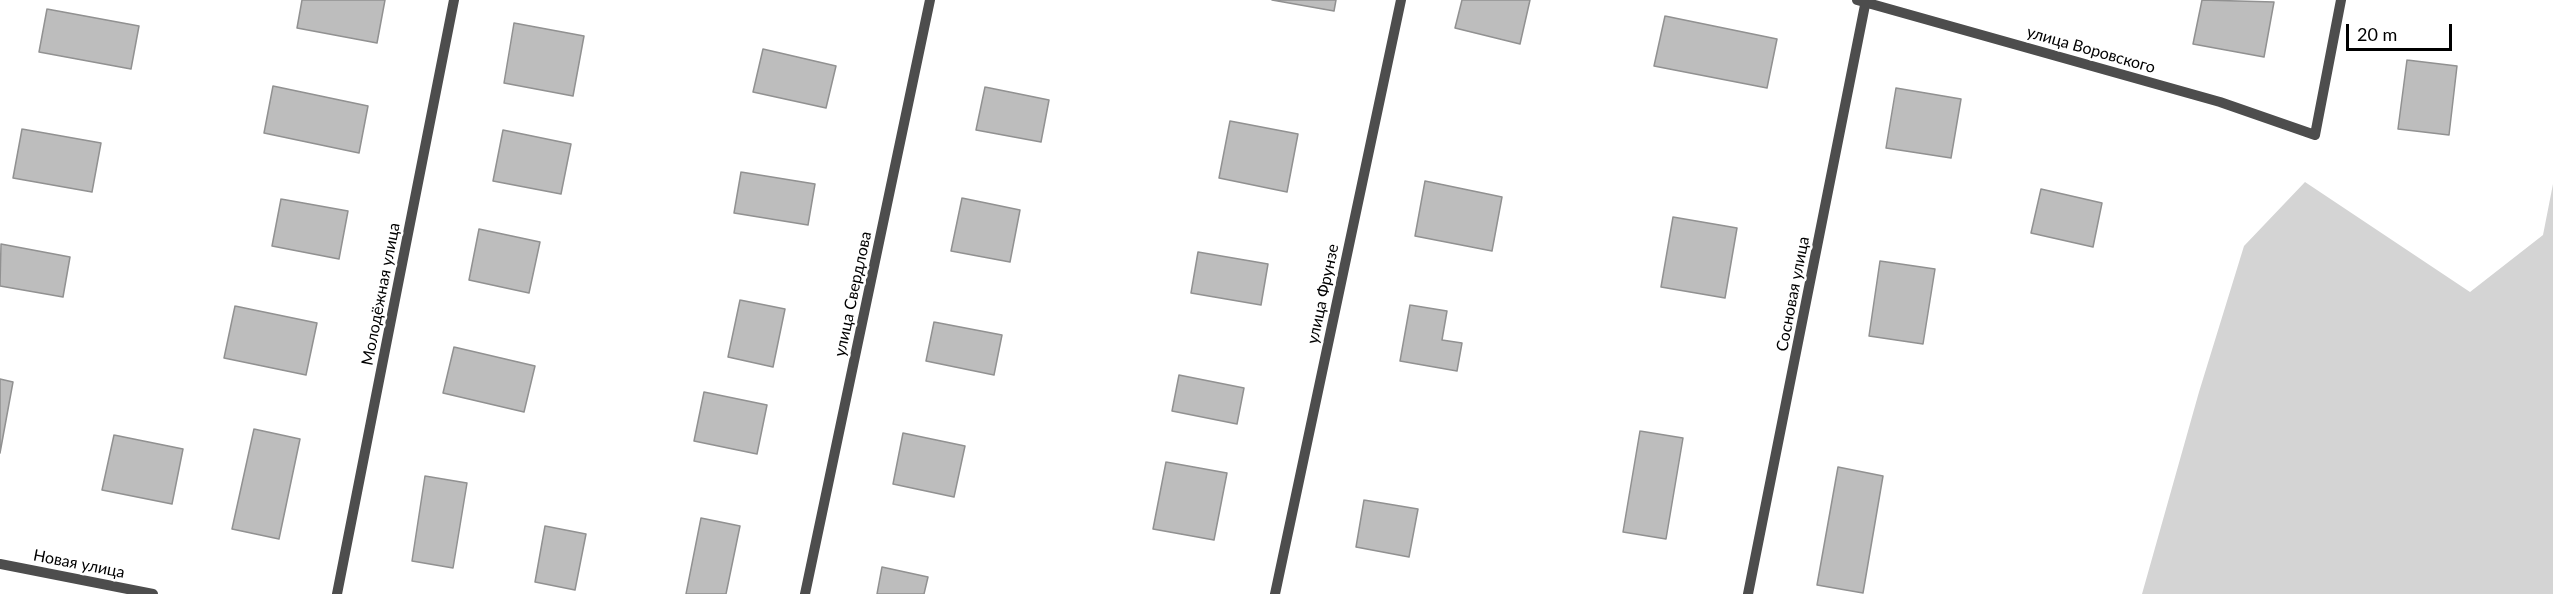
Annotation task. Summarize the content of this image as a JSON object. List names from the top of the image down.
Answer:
{
  "streets": {
    "street": [
      "улица Воровского",
      "Молодёжная улица",
      "улица Свердлова",
      "улица Фрунзе",
      "Сосновая улица",
      "Новая улица"
    ]
  },
  "crossings": [
    ["улица Воровского", "Сосновая улица"]
  ],
  "scale_bar": "20 m"
}
